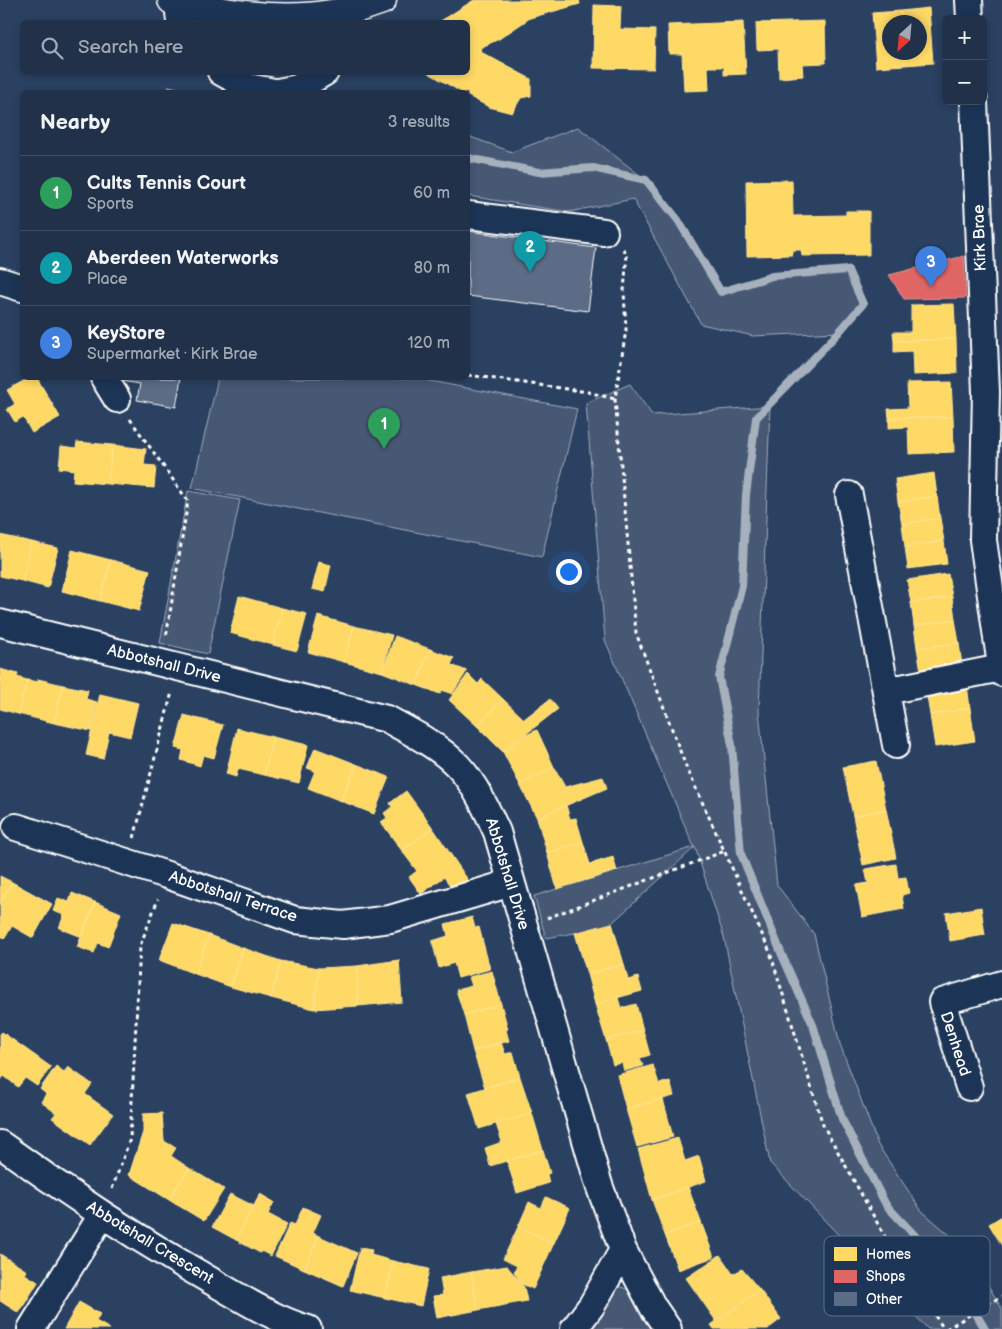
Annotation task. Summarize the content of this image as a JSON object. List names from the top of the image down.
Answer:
{
  "streets": {
    "street": [
      "Kirk Brae",
      "Abbotshall Drive",
      "Abbotshall Terrace",
      "Denhead",
      "Abbotshall Crescent"
    ]
  },
  "crossings": [
    ["Abbotshall Drive", "Abbotshall Terrace"]
  ],
  "legend": ["Homes", "Shops", "Other"],
  "north": "bottom left",
  "page": {
    "map_buttons": ["+", "−"],
    "search": "Search here",
    "heading": ["Nearby", "3 results"],
    "list": [
      {
        "mark": "1",
        "name": "Cults Tennis Court",
        "note": "Sports",
        "value": "60 m"
      },
      {
        "mark": "2",
        "name": "Aberdeen Waterworks",
        "note": "Place",
        "value": "80 m"
      },
      {
        "mark": "3",
        "name": "KeyStore",
        "note": "Supermarket · Kirk Brae",
        "value": "120 m"
      }
    ],
    "pins": ["2", "3", "1"]
  }
}
